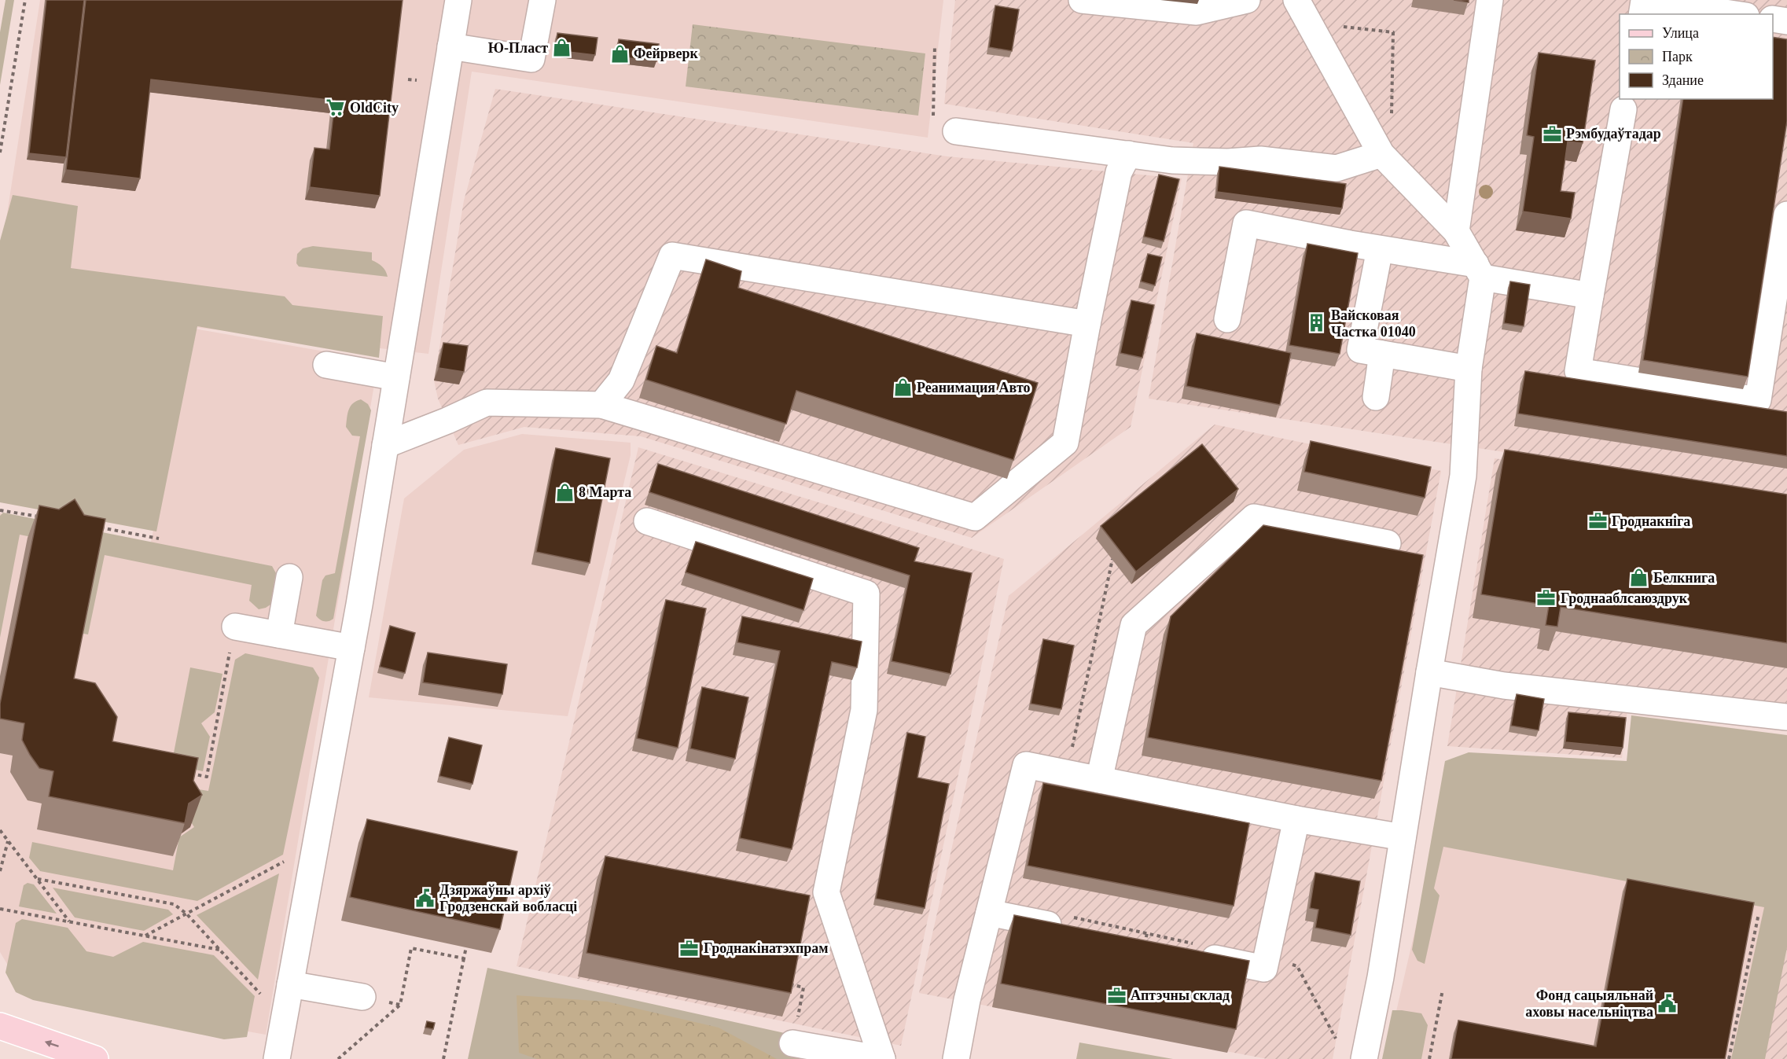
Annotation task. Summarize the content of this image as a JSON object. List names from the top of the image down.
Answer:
{
  "places": {
    "shop": [
      "Ю-Пласт",
      "Фейрверк",
      "Реанимация Авто",
      "8 Марта",
      "Белкнига"
    ],
    "supermarket": ["OldCity"],
    "office": [
      "Рэмбудаўтадар",
      "Гроднакніга",
      "Гроднааблсаюздрук",
      "Гроднакінатэхпрам",
      "Аптэчны склад"
    ],
    "building": ["Вайсковая Частка 01040"],
    "public building": ["Дзяржаўны архіў Гродзенскай вобласці", "Фонд сацыяльнай аховы насельніцтва"]
  },
  "legend": ["Улица", "Парк", "Здание"]
}
